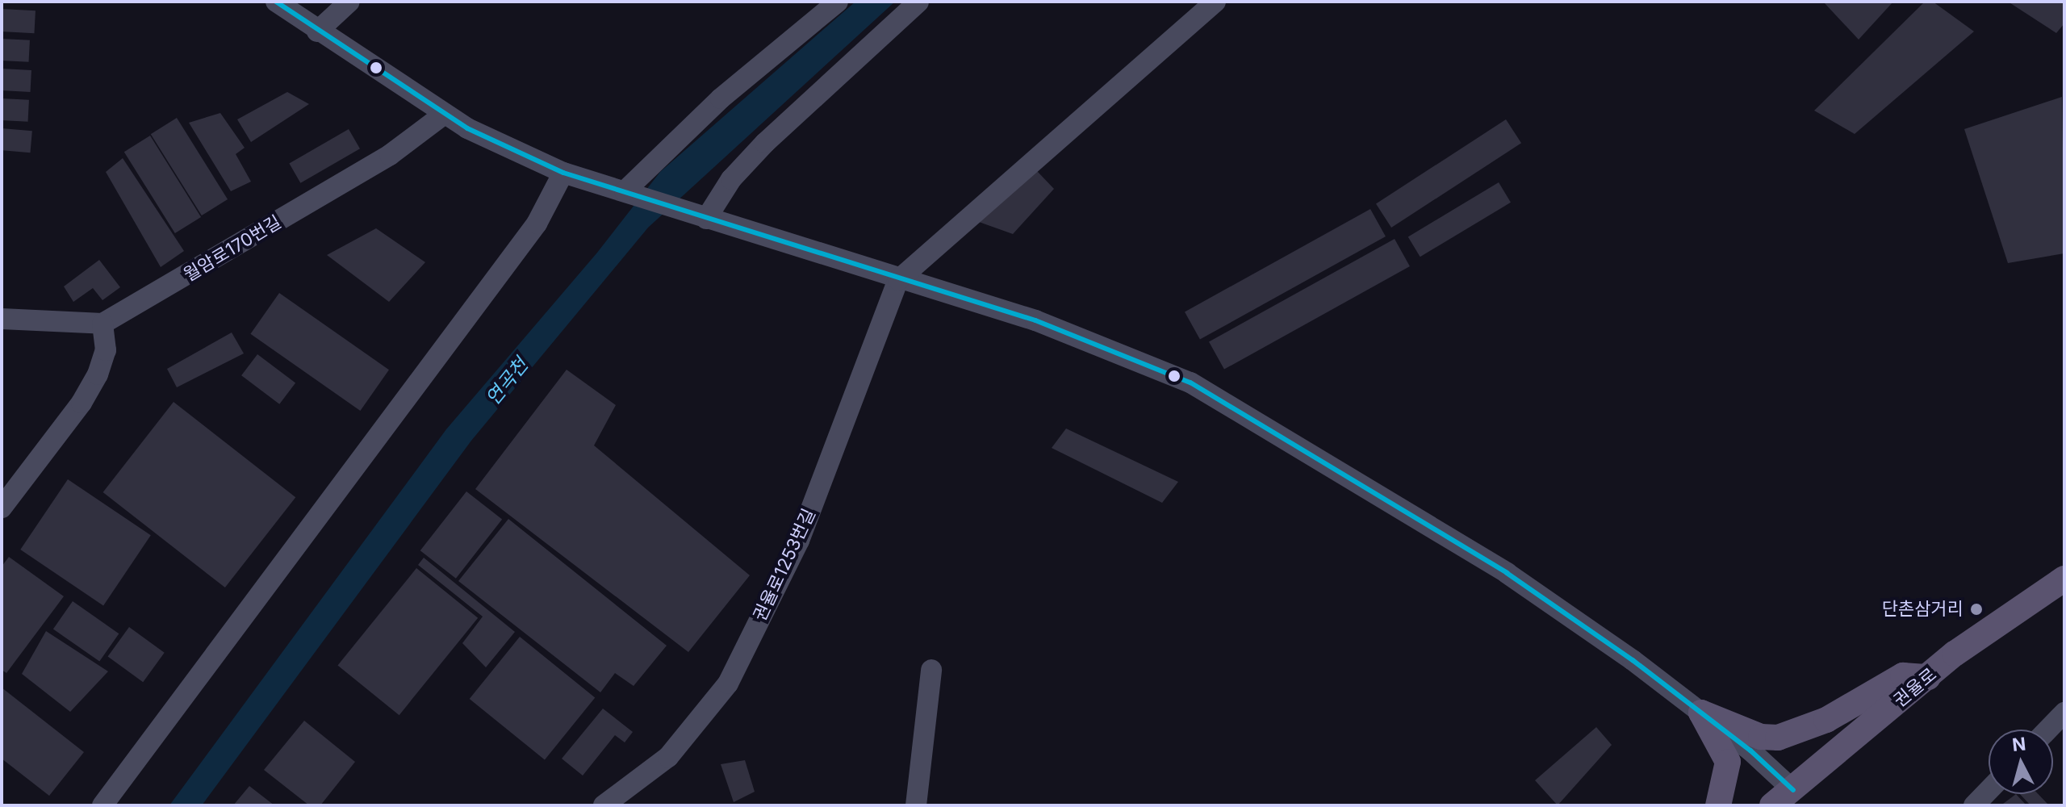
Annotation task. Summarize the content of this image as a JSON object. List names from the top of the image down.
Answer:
{
  "streets": {
    "main road": ["권율로"],
    "street": ["월암로170번길", "권율로1253번길"]
  },
  "water": ["연곡천"],
  "places": ["단촌삼거리"],
  "north": "top"
}
